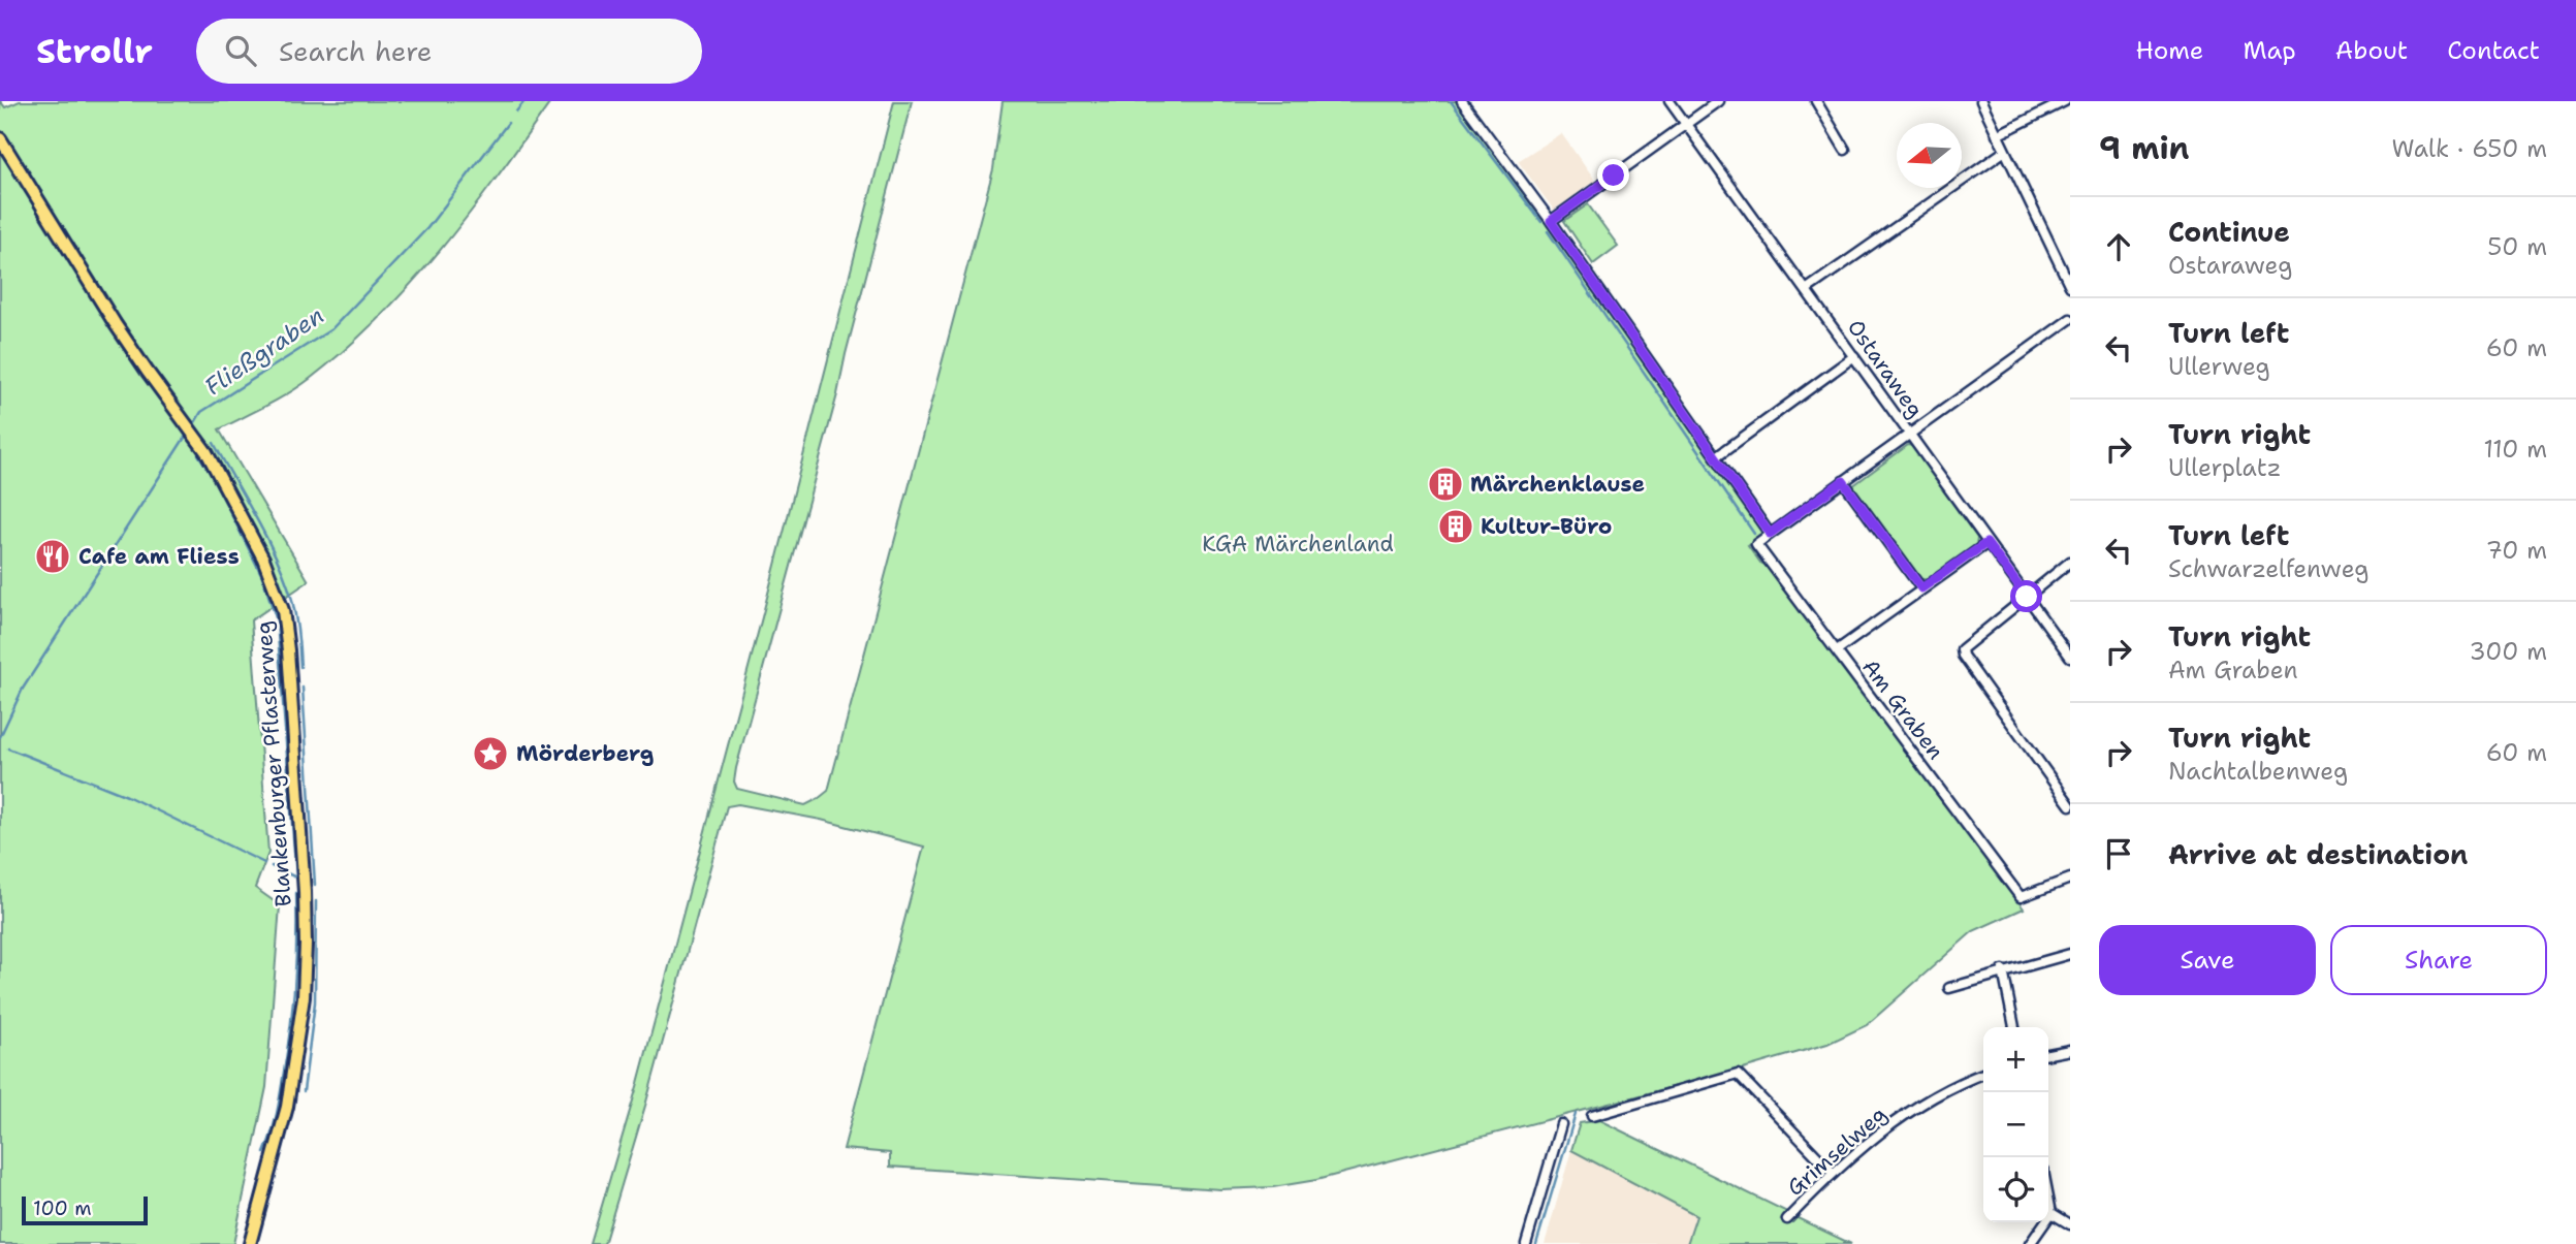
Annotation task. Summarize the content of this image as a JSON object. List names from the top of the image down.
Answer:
{
  "streets": {
    "main road": ["Blankenburger Pflasterweg"],
    "street": ["Ostaraweg", "Am Graben", "Grimselweg"]
  },
  "water": ["Fließgraben"],
  "parks": ["KGA Märchenland"],
  "places": {
    "building": ["Märchenklause", "Kultur-Büro"],
    "restaurant": ["Cafe am Fliess"],
    "place": ["Mörderberg"]
  },
  "scale_bar": "100 m",
  "north": "left",
  "page": {
    "header": "Strollr",
    "search": "Search here",
    "nav": [
      "Home",
      "Map",
      "About",
      "Contact"
    ],
    "heading": ["9 min", "Walk · 650 m"],
    "list": [
      ["Continue", "Ostaraweg", "50 m"],
      ["Turn left", "Ullerweg", "60 m"],
      ["Turn right", "Ullerplatz", "110 m"],
      ["Turn left", "Schwarzelfenweg", "70 m"],
      ["Turn right", "Am Graben", "300 m"],
      ["Turn right", "Nachtalbenweg", "60 m"],
      "Arrive at destination"
    ],
    "buttons": ["Save", "Share"],
    "map_buttons": ["+", "−"],
    "scale": "100 m"
  }
}
